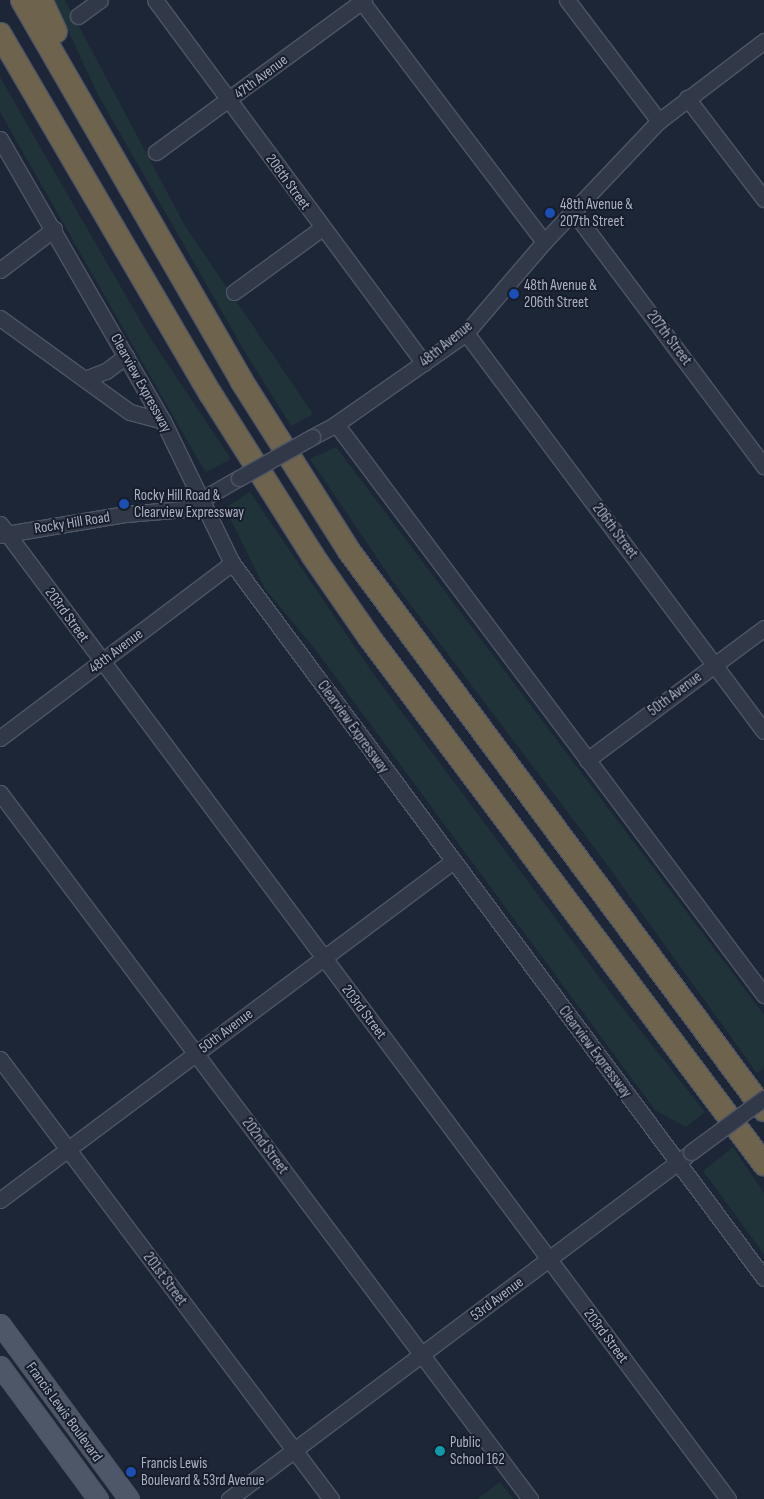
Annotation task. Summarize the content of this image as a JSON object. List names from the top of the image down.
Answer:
{
  "streets": {
    "main road": ["Francis Lewis Boulevard"],
    "street": [
      "47th Avenue",
      "206th Street",
      "207th Street",
      "48th Avenue",
      "Clearview Expressway",
      "Rocky Hill Road",
      "203rd Street",
      "50th Avenue",
      "202nd Street",
      "201st Street",
      "53rd Avenue"
    ]
  },
  "crossings": [
    ["47th Avenue", "206th Street"],
    ["206th Street", "48th Avenue"],
    ["206th Street", "50th Avenue"],
    ["207th Street", "48th Avenue"],
    ["48th Avenue", "Clearview Expressway"],
    ["48th Avenue", "Rocky Hill Road"],
    ["48th Avenue", "203rd Street"],
    ["Clearview Expressway", "Rocky Hill Road"],
    ["Clearview Expressway", "50th Avenue"],
    ["Clearview Expressway", "53rd Avenue"],
    ["Rocky Hill Road", "203rd Street"],
    ["203rd Street", "50th Avenue"],
    ["203rd Street", "53rd Avenue"],
    ["50th Avenue", "202nd Street"],
    ["50th Avenue", "201st Street"],
    ["202nd Street", "53rd Avenue"],
    ["201st Street", "53rd Avenue"]
  ],
  "places": [
    "48th Avenue & 207th Street",
    "48th Avenue & 206th Street",
    "Rocky Hill Road & Clearview Expressway",
    "Public School 162",
    "Francis Lewis Boulevard & 53rd Avenue"
  ]
}
